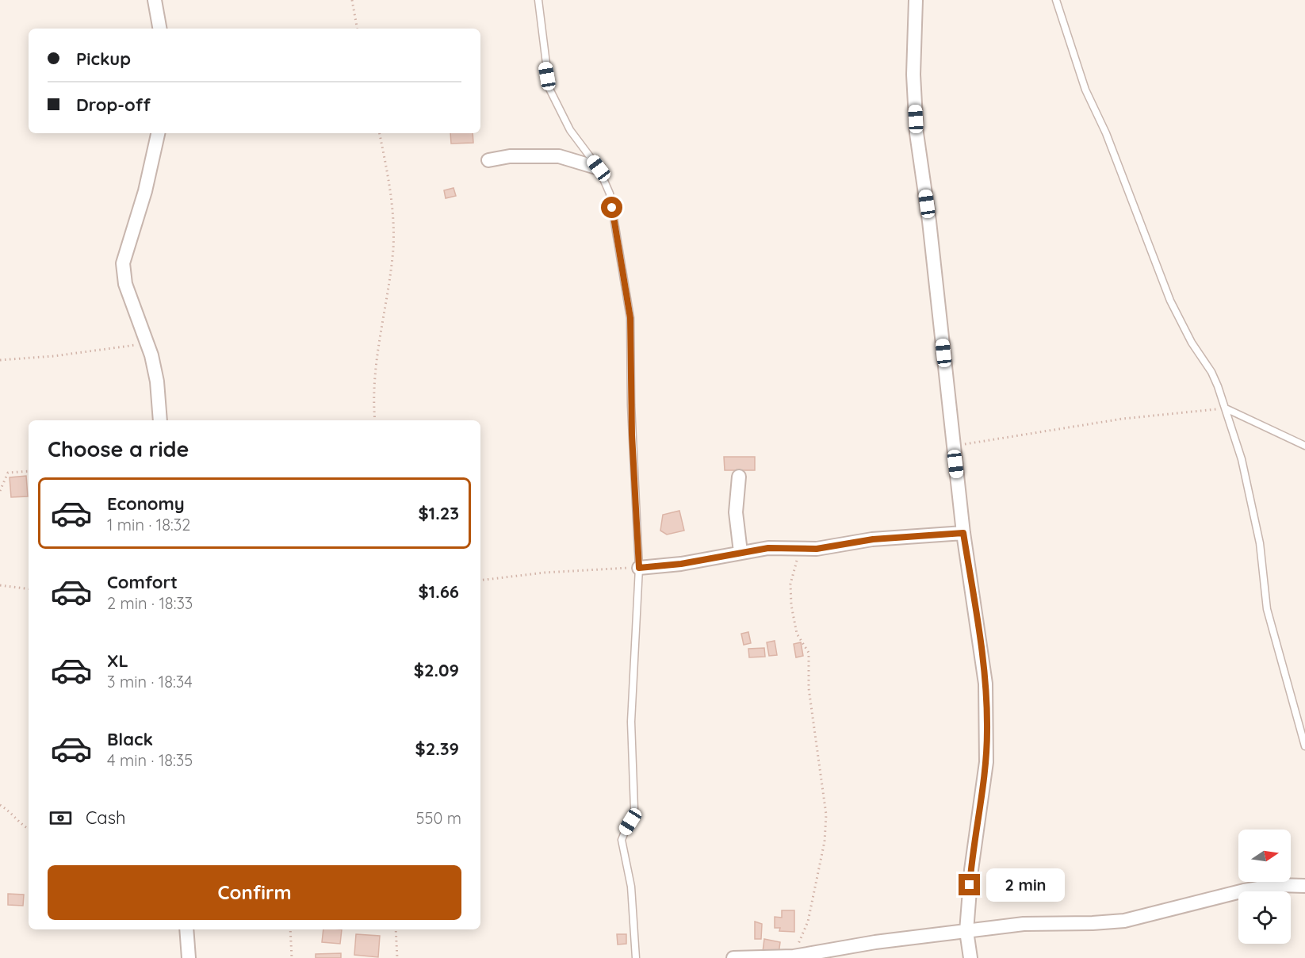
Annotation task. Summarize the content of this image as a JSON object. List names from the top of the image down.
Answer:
{
  "north": "right",
  "page": {
    "banner": ["Pickup", "Drop-off"],
    "heading": "Choose a ride",
    "list": [
      {
        "name": "Economy",
        "note": "1 min · 18:32",
        "value": "$1.23"
      },
      {
        "name": "Comfort",
        "note": "2 min · 18:33",
        "value": "$1.66"
      },
      {
        "name": "XL",
        "note": "3 min · 18:34",
        "value": "$2.09"
      },
      {
        "name": "Black",
        "note": "4 min · 18:35",
        "value": "$2.39"
      }
    ],
    "pay": ["Cash", "550 m"],
    "buttons": "Confirm",
    "bubble": "2 min"
  }
}
